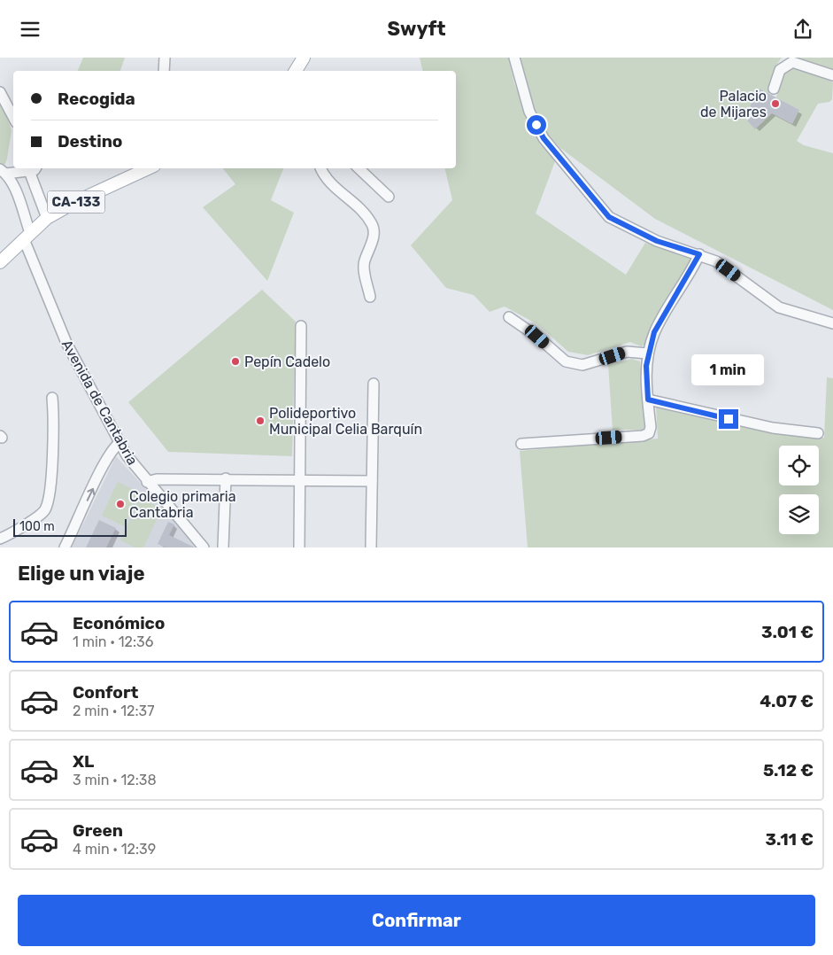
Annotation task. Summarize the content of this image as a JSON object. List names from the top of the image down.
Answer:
{
  "streets": {
    "main road": ["CA-133"],
    "street": ["Avenida de Cantabria"]
  },
  "crossings": [
    ["CA-133", "Avenida de Cantabria"]
  ],
  "places": [
    "Palacio de Mijares",
    "Pepín Cadelo",
    "Polideportivo Municipal Celia Barquín",
    "Colegio primaria Cantabria"
  ],
  "scale_bar": "100 m",
  "page": {
    "header": "Swyft",
    "banner": ["Recogida", "Destino"],
    "bubble": "1 min",
    "scale": "100 m",
    "heading": "Elige un viaje",
    "list": [
      {
        "name": "Económico",
        "note": "1 min · 12:36",
        "value": "3.01 €"
      },
      {
        "name": "Confort",
        "note": "2 min · 12:37",
        "value": "4.07 €"
      },
      {
        "name": "XL",
        "note": "3 min · 12:38",
        "value": "5.12 €"
      },
      {
        "name": "Green",
        "note": "4 min · 12:39",
        "value": "3.11 €"
      }
    ],
    "buttons": "Confirmar"
  }
}
